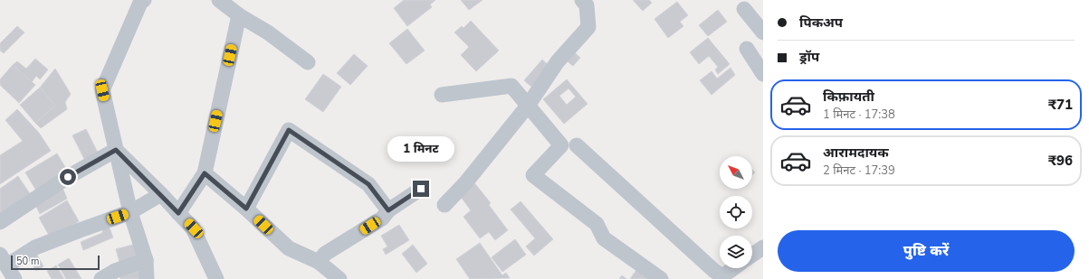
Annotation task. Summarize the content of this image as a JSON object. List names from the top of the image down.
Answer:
{
  "scale_bar": "50 m",
  "north": "top left",
  "page": {
    "banner": ["पिकअप", "ड्रॉप"],
    "list": [
      {
        "name": "किफ़ायती",
        "note": "1 मिनट · 17:38",
        "value": "₹71"
      },
      {
        "name": "आरामदायक",
        "note": "2 मिनट · 17:39",
        "value": "₹96"
      }
    ],
    "bubble": "1 मिनट",
    "buttons": "पुष्टि करें",
    "scale": "50 m"
  }
}
